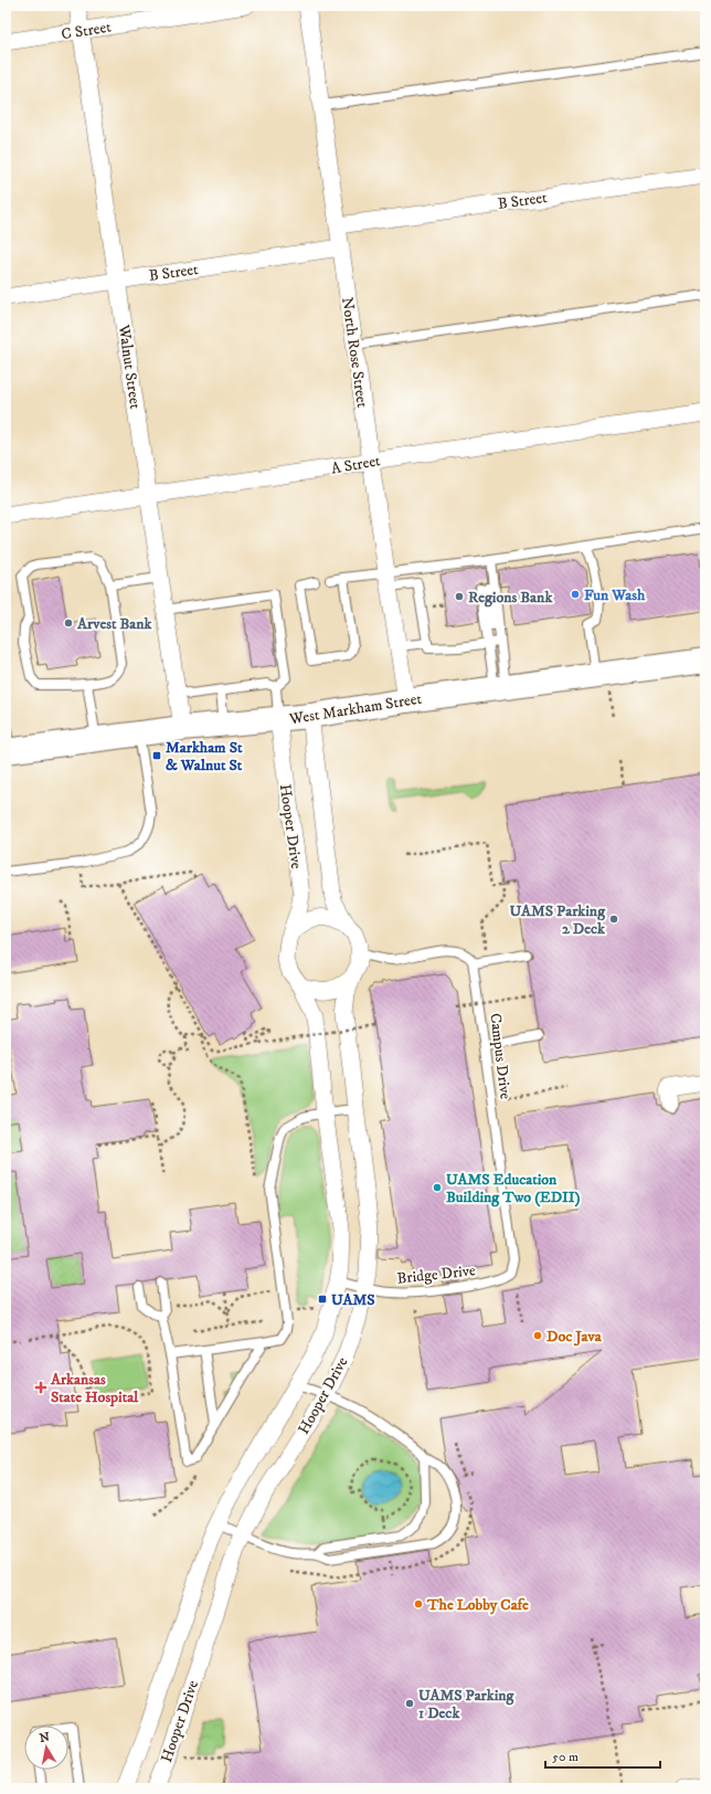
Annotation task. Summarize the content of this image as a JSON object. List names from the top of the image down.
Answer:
{
  "streets": {
    "main road": ["West Markham Street"],
    "street": [
      "C Street",
      "B Street",
      "North Rose Street",
      "Walnut Street",
      "A Street",
      "Hooper Drive"
    ],
    "lane": ["Campus Drive", "Bridge Drive"]
  },
  "crossings": [
    ["C Street", "Walnut Street"],
    ["B Street", "North Rose Street"],
    ["B Street", "Walnut Street"],
    ["North Rose Street", "A Street"],
    ["North Rose Street", "West Markham Street"],
    ["Walnut Street", "A Street"],
    ["Walnut Street", "West Markham Street"],
    ["West Markham Street", "Hooper Drive"],
    ["Hooper Drive", "Bridge Drive"],
    ["Campus Drive", "Bridge Drive"]
  ],
  "places": {
    "other": [
      "Fun Wash",
      "Regions Bank",
      "Arvest Bank",
      "UAMS Parking 2 Deck",
      "UAMS Education Building Two (EDII)",
      "Doc Java",
      "The Lobby Cafe",
      "UAMS Parking 1 Deck"
    ],
    "transit": ["Markham St & Walnut St", "UAMS"],
    "health": ["Arkansas State Hospital"]
  },
  "scale_bar": "50 m",
  "north": "top"
}
